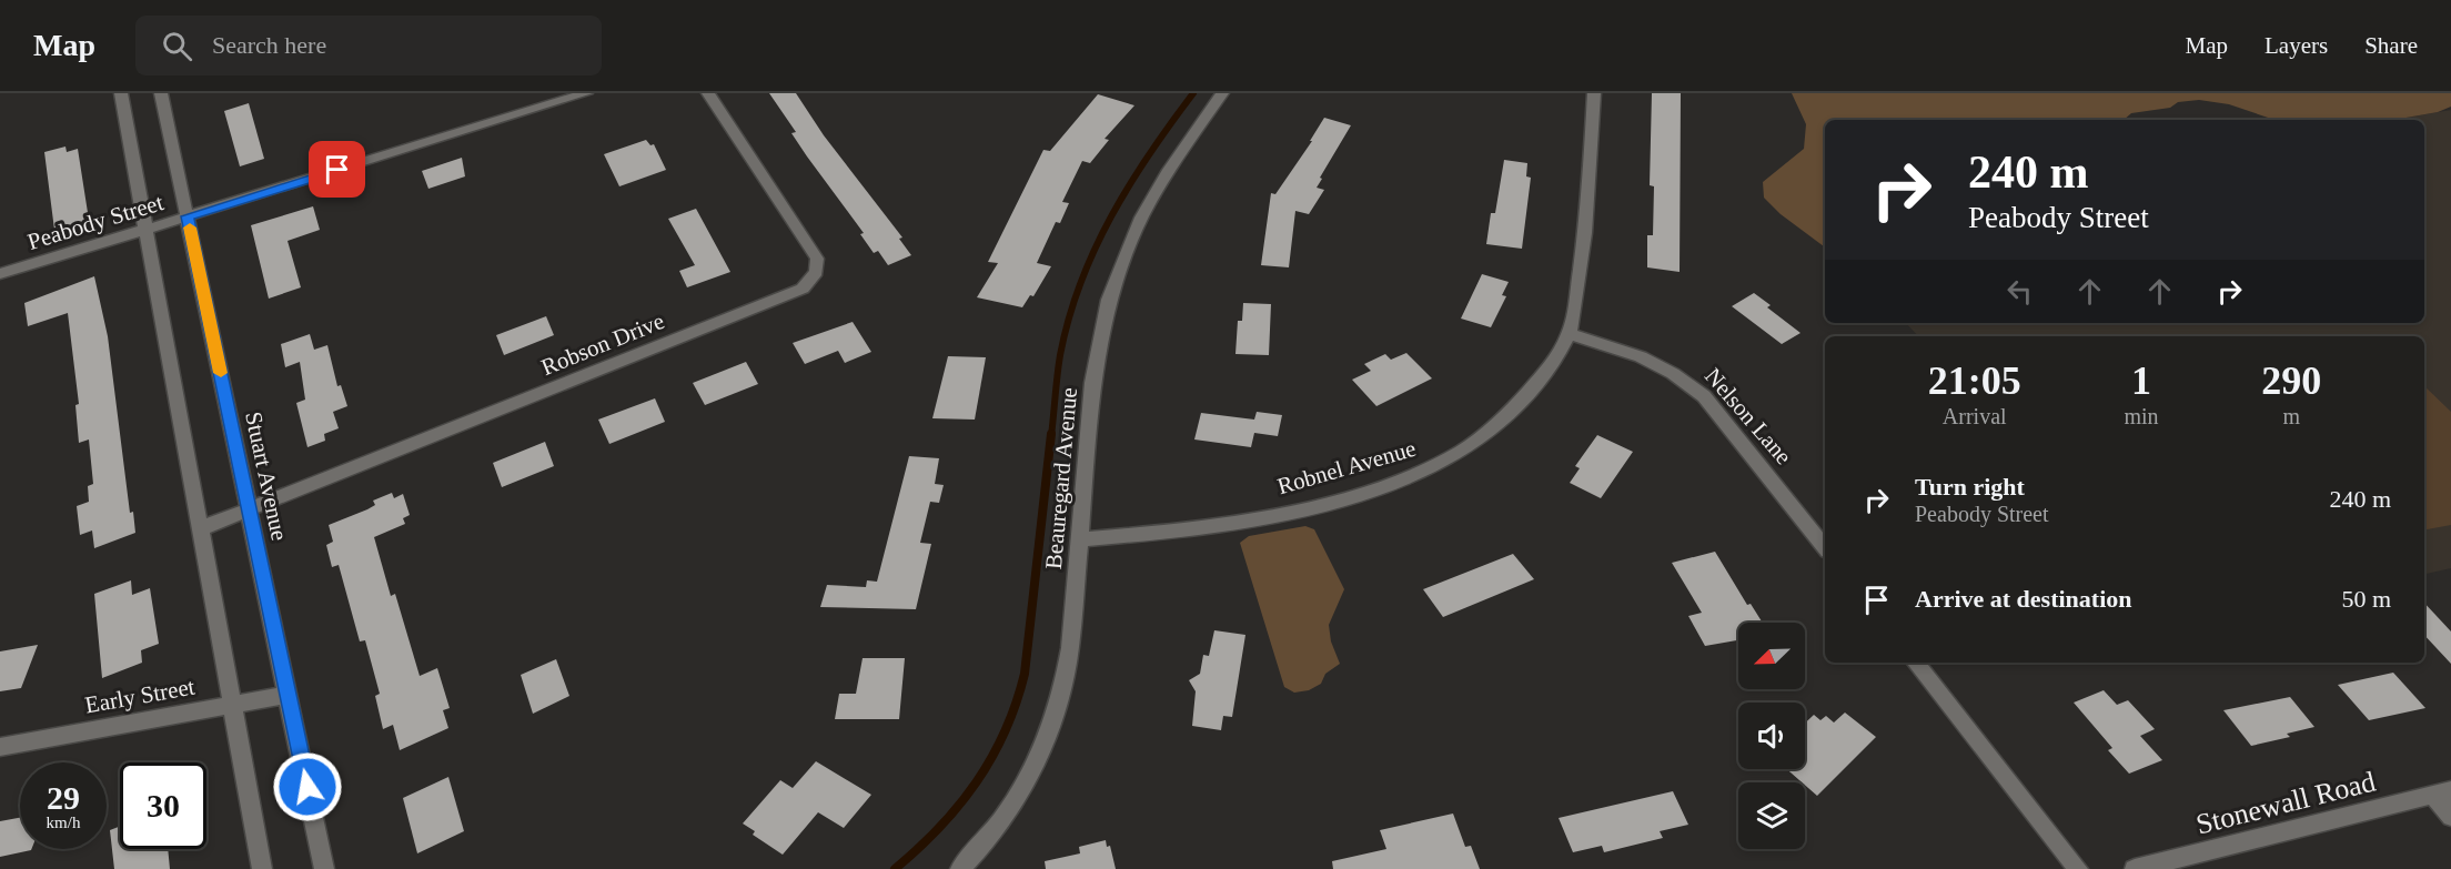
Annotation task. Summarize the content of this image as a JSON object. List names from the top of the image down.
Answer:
{
  "streets": {
    "street": [
      "Peabody Street",
      "Robson Drive",
      "Nelson Lane",
      "Robnel Avenue",
      "Stuart Avenue",
      "Beauregard Avenue",
      "Early Street",
      "Stonewall Road"
    ]
  },
  "crossings": [
    ["Peabody Street", "Stuart Avenue"],
    ["Robson Drive", "Stuart Avenue"],
    ["Nelson Lane", "Robnel Avenue"],
    ["Robnel Avenue", "Beauregard Avenue"],
    ["Stuart Avenue", "Early Street"]
  ],
  "north": "bottom left",
  "page": {
    "header": "Map",
    "search": "Search here",
    "nav": ["Map", "Layers", "Share"],
    "turn": ["240 m", "Peabody Street"],
    "eta": [
      "21:05",
      "Arrival",
      "1",
      "min",
      "290",
      "m"
    ],
    "list": [
      {
        "name": "Turn right",
        "note": "Peabody Street",
        "value": "240 m"
      },
      {
        "name": "Arrive at destination",
        "value": "50 m"
      }
    ],
    "speed": "29 km/h",
    "limit": "30"
  }
}
